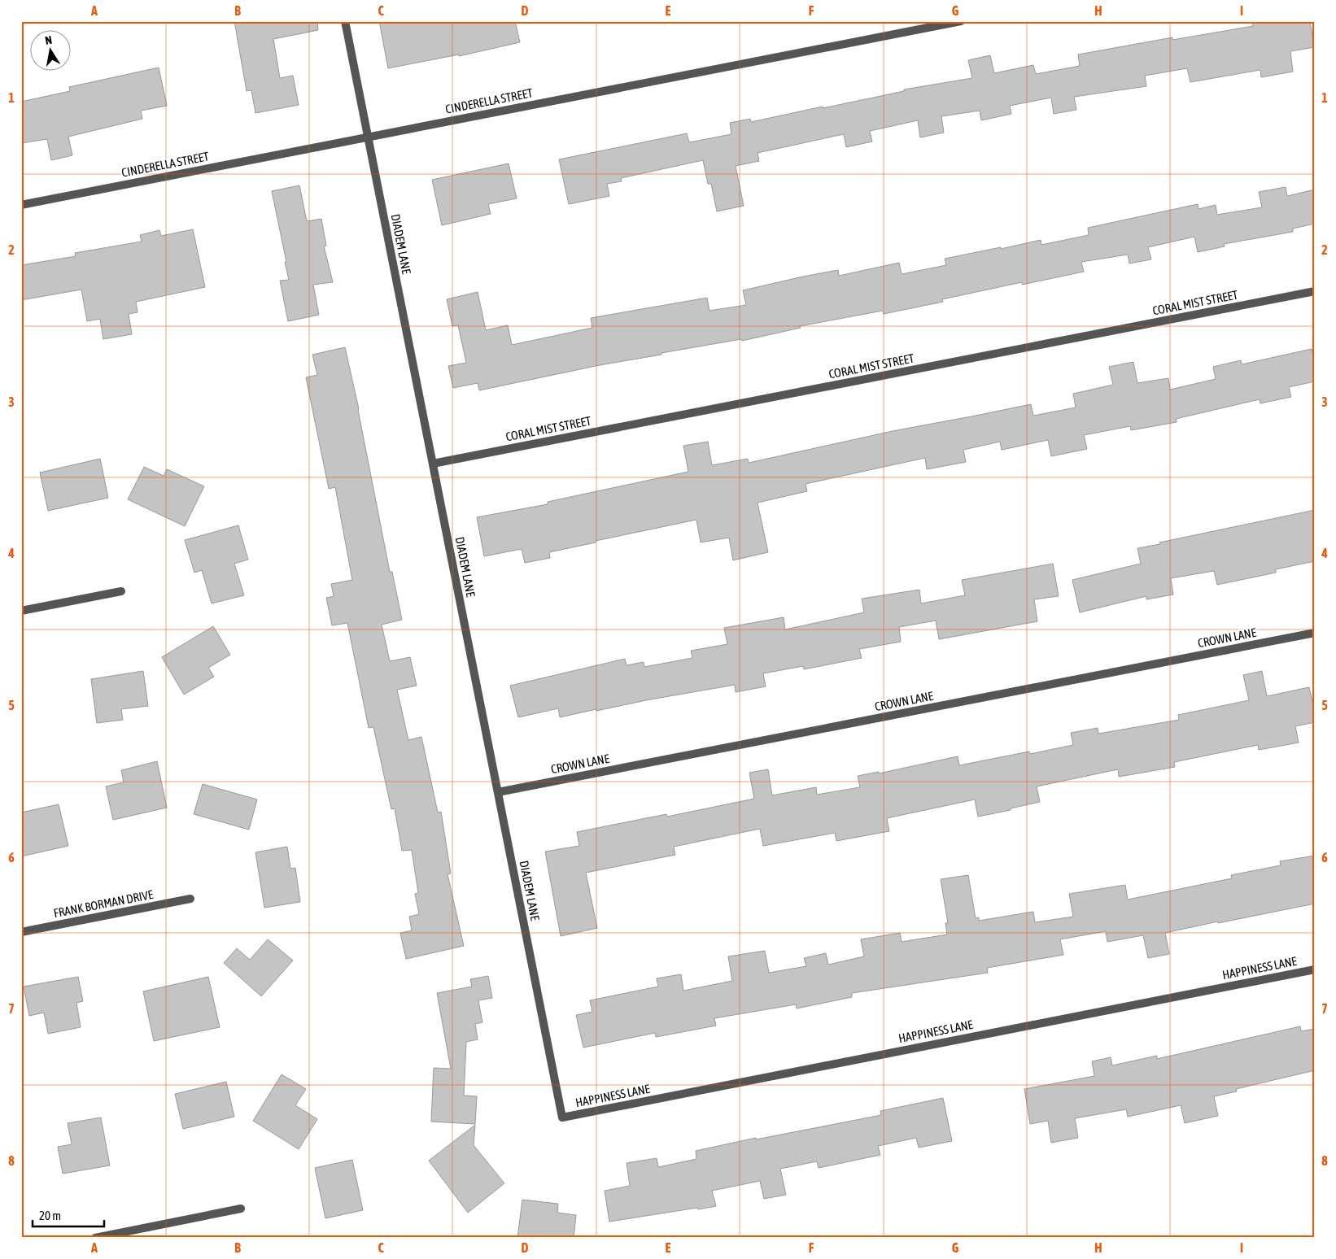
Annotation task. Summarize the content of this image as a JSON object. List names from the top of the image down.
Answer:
{
  "streets": {
    "street": [
      "CINDERELLA STREET",
      "DIADEM LANE",
      "CORAL MIST STREET",
      "CROWN LANE",
      "FRANK BORMAN DRIVE",
      "HAPPINESS LANE"
    ]
  },
  "crossings": [
    ["CINDERELLA STREET", "DIADEM LANE"],
    ["DIADEM LANE", "CORAL MIST STREET"],
    ["DIADEM LANE", "CROWN LANE"],
    ["DIADEM LANE", "HAPPINESS LANE"]
  ],
  "scale_bar": "20 m",
  "north": "top",
  "grid": {
    "columns": [
      "A",
      "B",
      "C",
      "D",
      "E",
      "F",
      "G",
      "H",
      "I"
    ],
    "rows": [
      "1",
      "2",
      "3",
      "4",
      "5",
      "6",
      "7",
      "8"
    ]
  }
}
